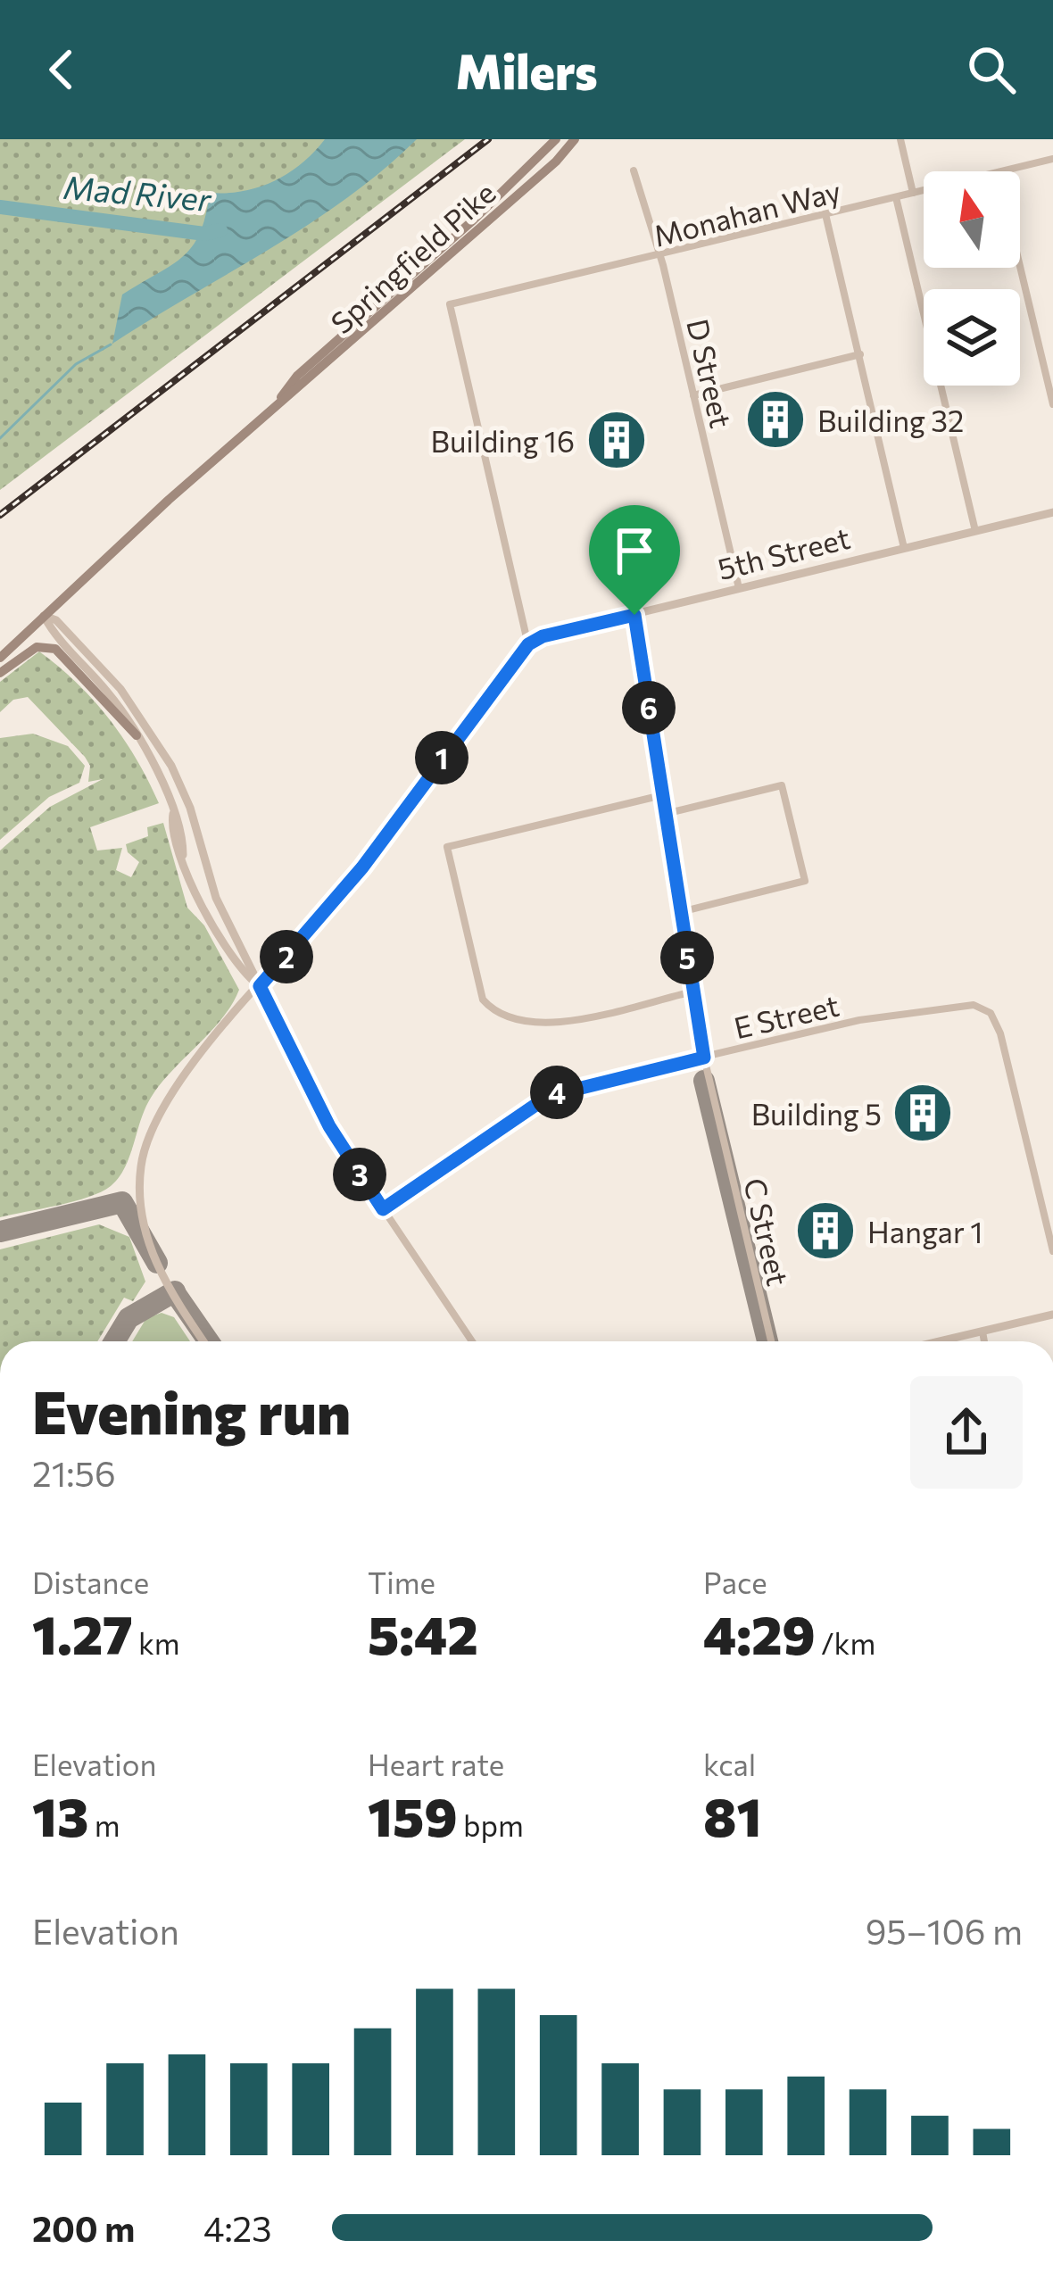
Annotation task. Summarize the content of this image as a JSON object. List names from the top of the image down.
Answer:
{
  "streets": {
    "main road": ["Springfield Pike"],
    "street": [
      "Monahan Way",
      "D Street",
      "5th Street",
      "E Street",
      "C Street"
    ]
  },
  "crossings": [
    ["Monahan Way", "D Street"],
    ["Monahan Way", "5th Street"],
    ["D Street", "5th Street"],
    ["5th Street", "C Street"],
    ["E Street", "C Street"]
  ],
  "water": ["Mad River"],
  "places": {
    "building": [
      "Building 32",
      "Building 16",
      "Building 5",
      "Hangar 1"
    ]
  },
  "north": "top",
  "page": {
    "header": "Milers",
    "pins": [
      "6",
      "1",
      "2",
      "5",
      "4",
      "3"
    ],
    "heading": ["Evening run", "21:56"],
    "stats": [
      ["Distance", "1.27 km"],
      ["Time", "5:42"],
      ["Pace", "4:29 /km"],
      ["Elevation", "13 m"],
      ["Heart rate", "159 bpm"],
      ["kcal", "81"]
    ],
    "chart": ["Elevation", "95–106 m"],
    "list": [
      {
        "name": "200 m",
        "note": "4:23"
      }
    ]
  }
}
